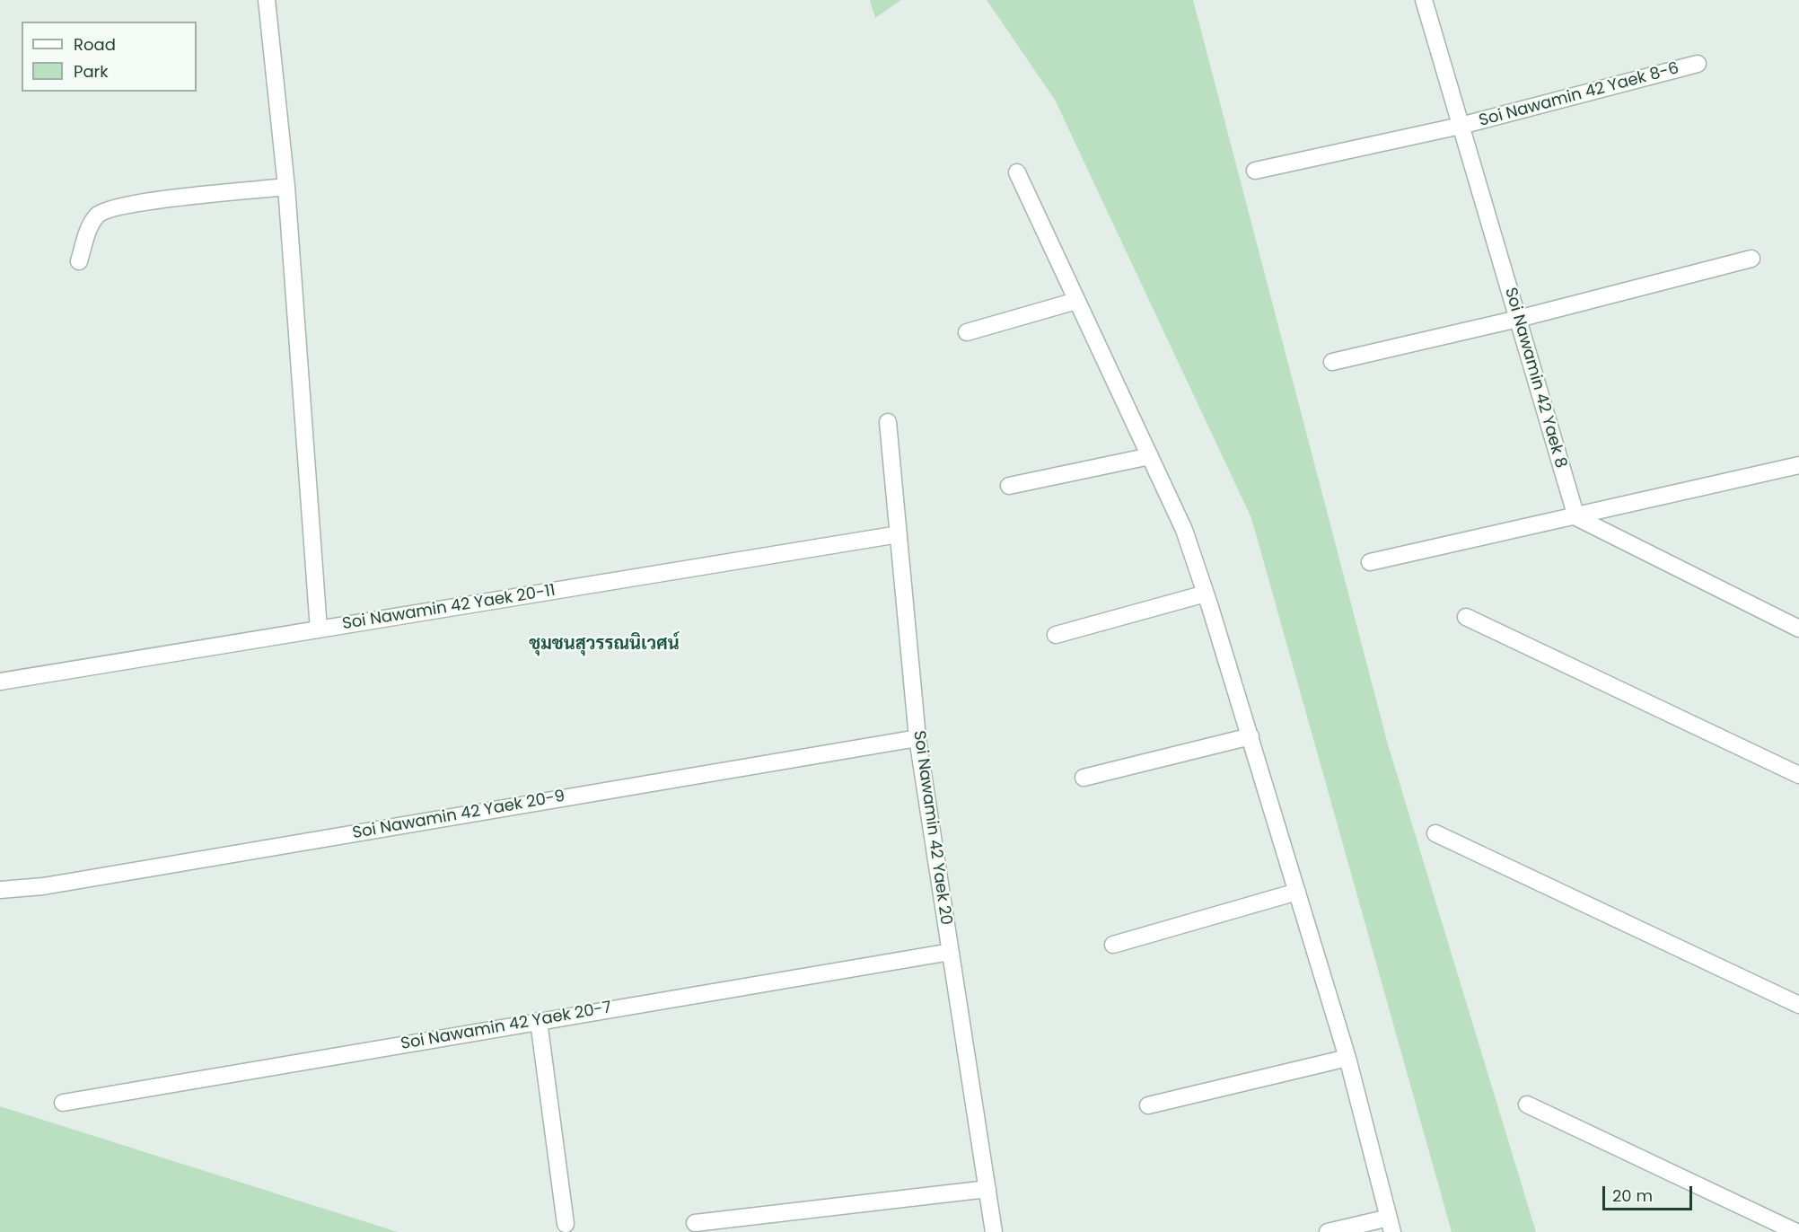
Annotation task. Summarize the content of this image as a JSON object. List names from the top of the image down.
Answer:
{
  "streets": {
    "street": [
      "Soi Nawamin 42 Yaek 8-6",
      "Soi Nawamin 42 Yaek 8",
      "Soi Nawamin 42 Yaek 20-11",
      "Soi Nawamin 42 Yaek 20-9",
      "Soi Nawamin 42 Yaek 20",
      "Soi Nawamin 42 Yaek 20-7"
    ]
  },
  "crossings": [
    ["Soi Nawamin 42 Yaek 8-6", "Soi Nawamin 42 Yaek 8"],
    ["Soi Nawamin 42 Yaek 20-11", "Soi Nawamin 42 Yaek 20"],
    ["Soi Nawamin 42 Yaek 20-9", "Soi Nawamin 42 Yaek 20"],
    ["Soi Nawamin 42 Yaek 20", "Soi Nawamin 42 Yaek 20-7"]
  ],
  "districts": ["ชุมชนสุวรรณนิเวศน์"],
  "legend": ["Road", "Park"],
  "scale_bar": "20 m"
}
